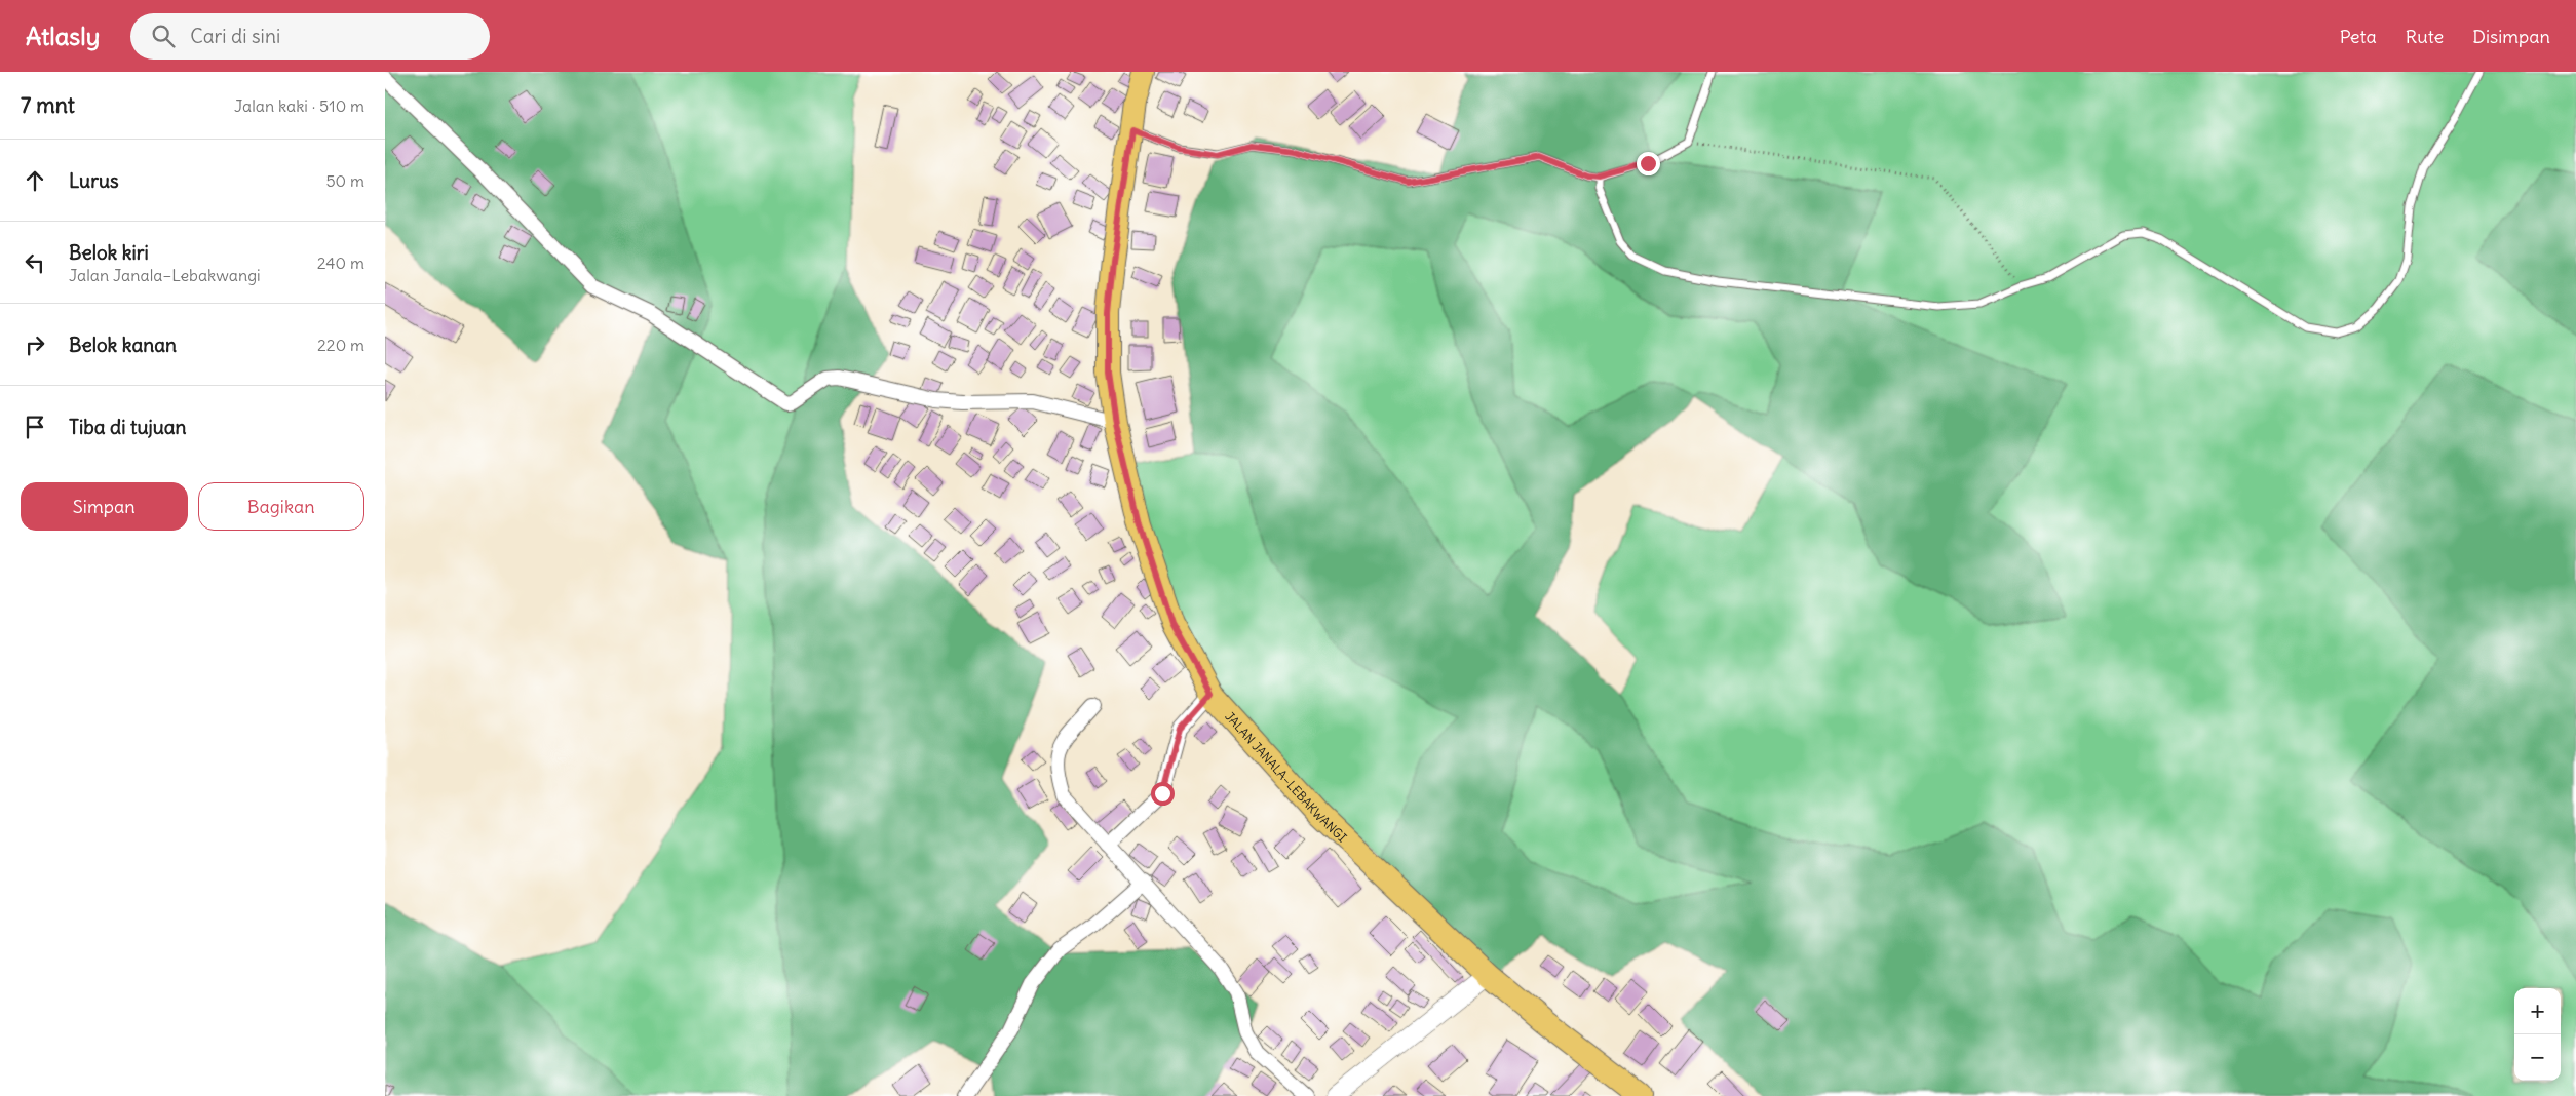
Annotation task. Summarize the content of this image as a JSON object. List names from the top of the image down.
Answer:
{
  "streets": {
    "main road": ["JALAN JANALA–LEBAKWANGI"]
  },
  "page": {
    "header": "Atlasly",
    "search": "Cari di sini",
    "nav": ["Peta", "Rute", "Disimpan"],
    "heading": ["7 mnt", "Jalan kaki · 510 m"],
    "list": [
      ["Lurus", "50 m"],
      ["Belok kiri", "Jalan Janala–Lebakwangi", "240 m"],
      ["Belok kanan", "220 m"],
      "Tiba di tujuan"
    ],
    "buttons": ["Simpan", "Bagikan"],
    "map_buttons": ["+", "−"]
  }
}
